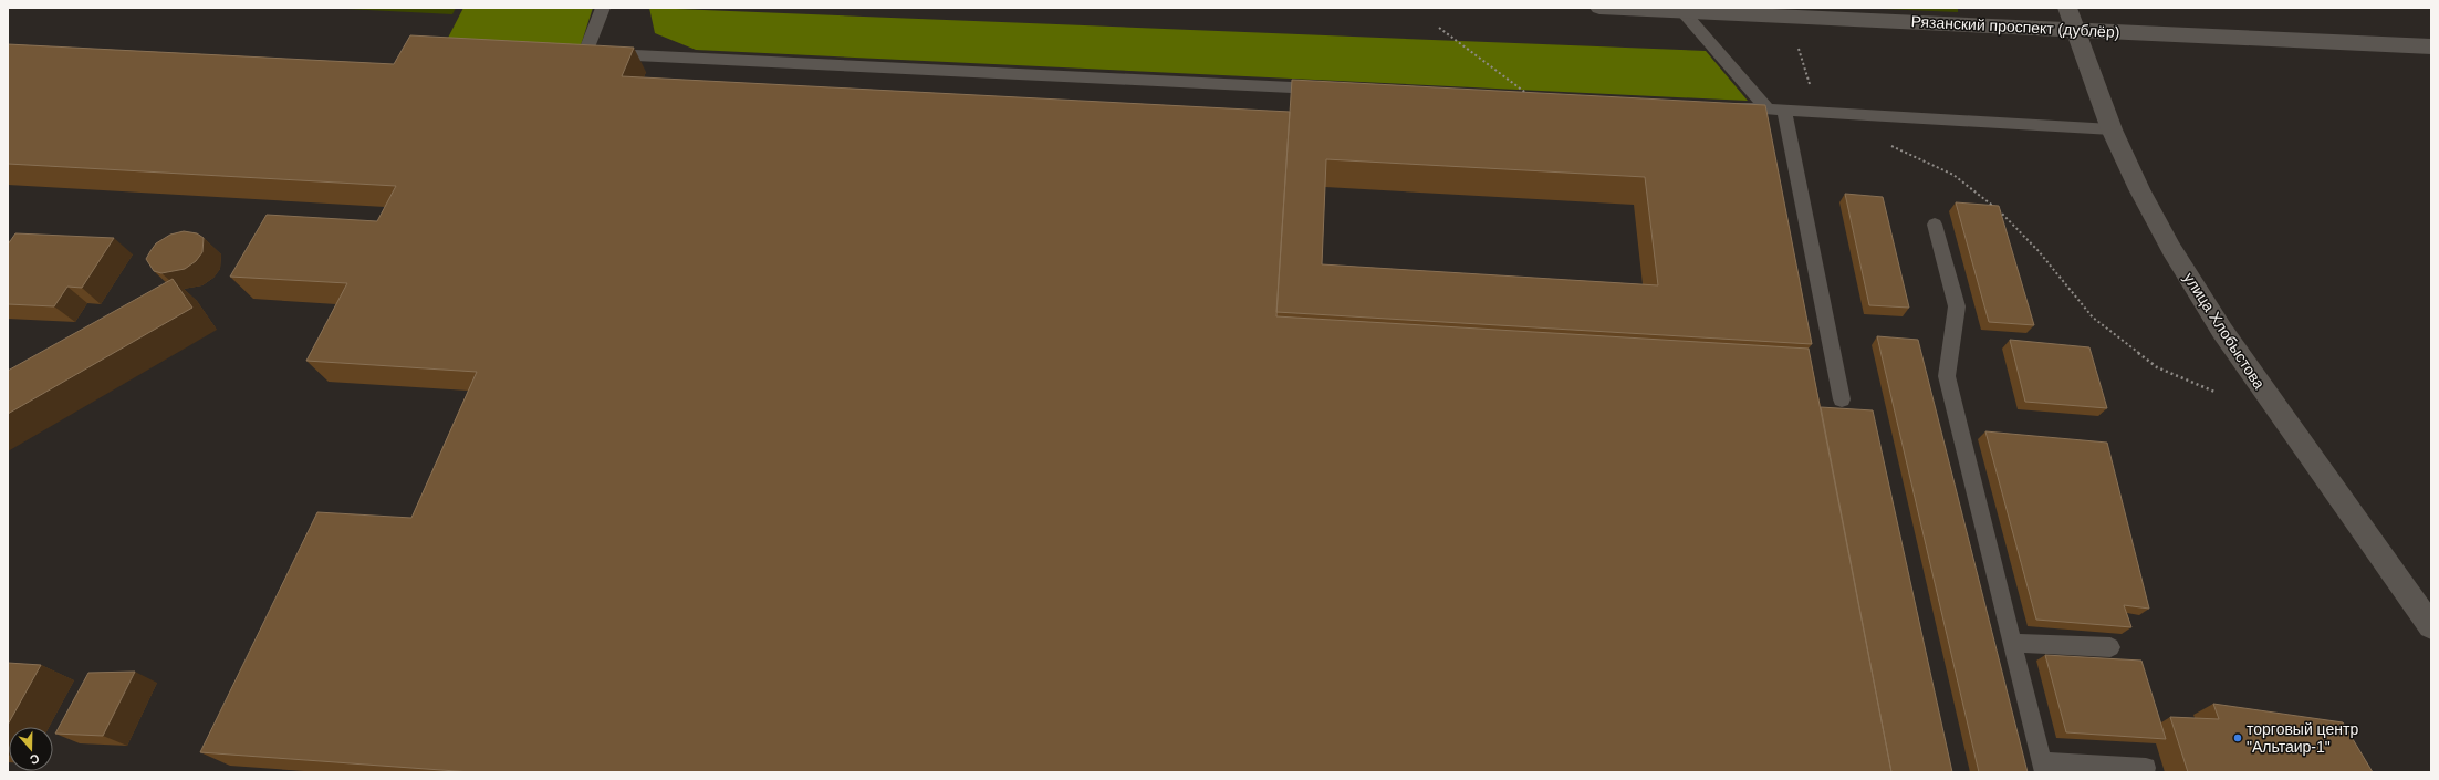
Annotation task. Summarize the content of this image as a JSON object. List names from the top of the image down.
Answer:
{
  "streets": {
    "street": ["Рязанский проспект (дублёр)", "улица Хлобыстова"]
  },
  "crossings": [
    ["Рязанский проспект (дублёр)", "улица Хлобыстова"]
  ],
  "places": ["торговый центр \"Альтаир-1\""],
  "north": "bottom"
}
